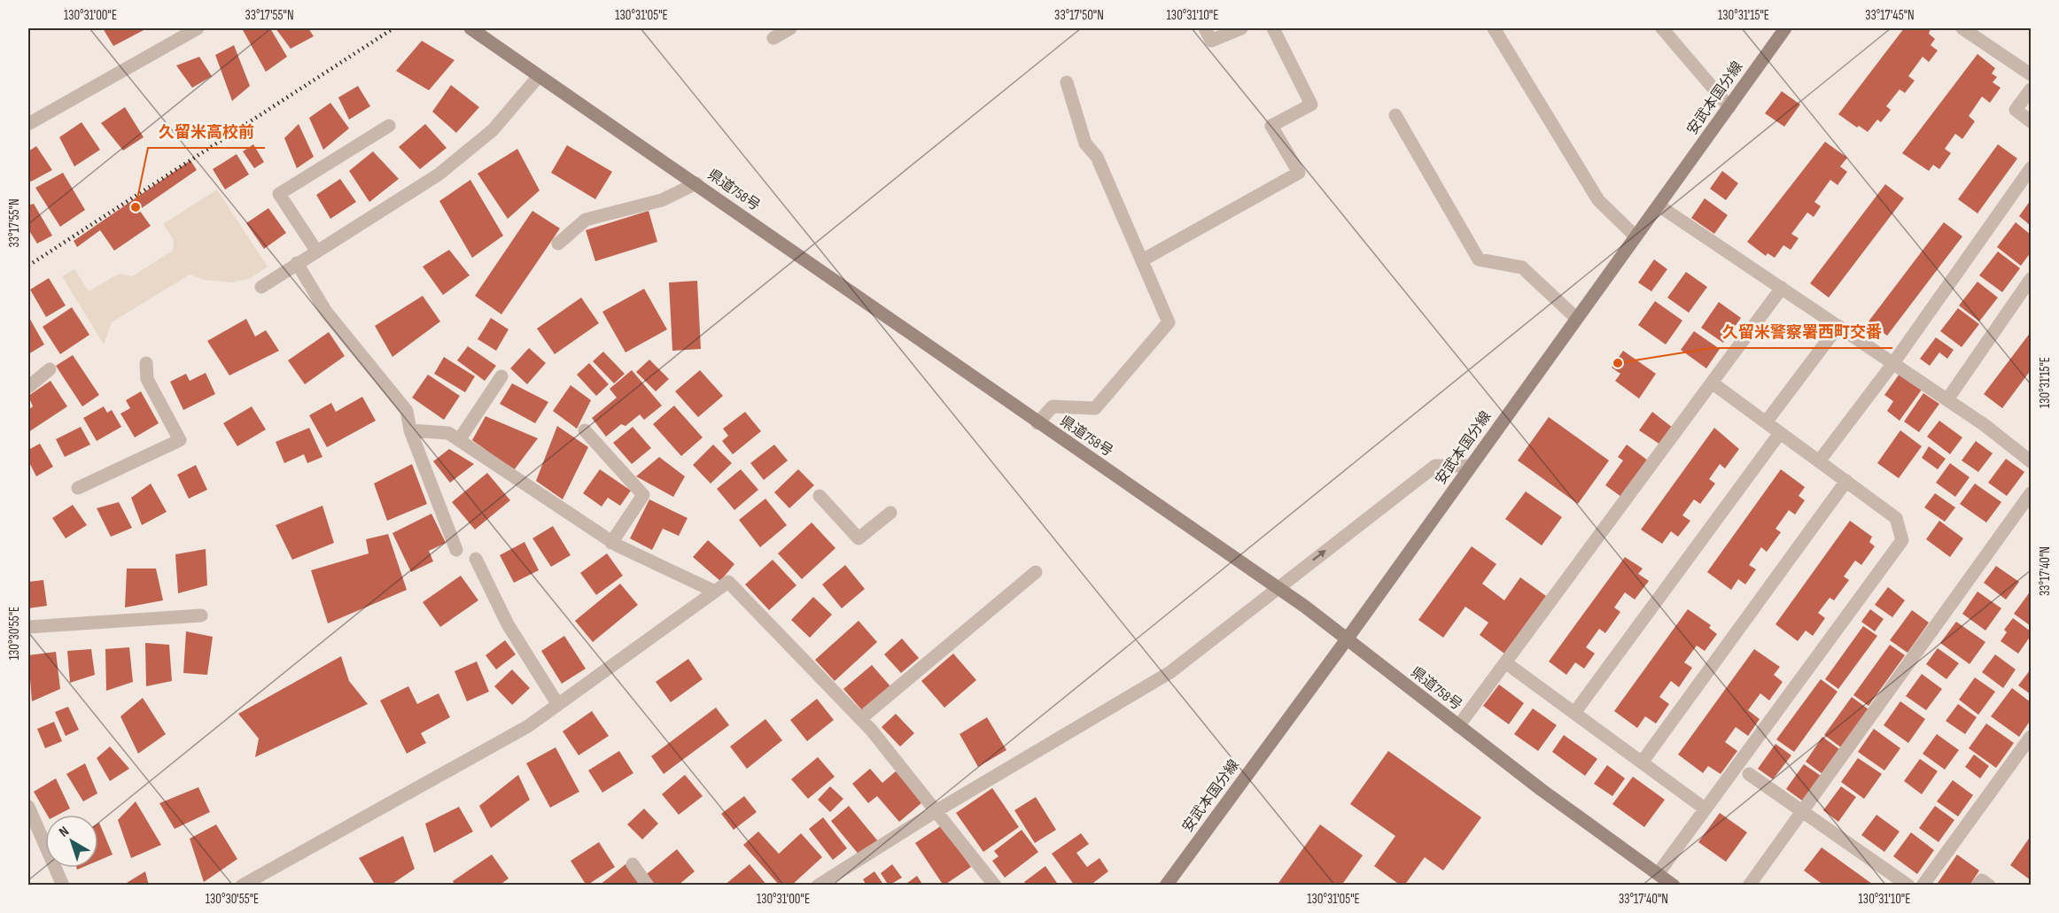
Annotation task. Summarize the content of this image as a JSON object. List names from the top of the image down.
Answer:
{
  "streets": {
    "main road": ["安武本国分線", "県道758号"]
  },
  "crossings": [
    ["安武本国分線", "県道758号"]
  ],
  "places": ["久留米高校前", "久留米警察署西町交番"],
  "north": "top left",
  "coordinates": [
    "130°31'00\"E",
    "33°17'55\"N",
    "130°31'05\"E",
    "33°17'50\"N",
    "130°31'10\"E",
    "130°31'15\"E",
    "33°17'45\"N",
    "33°17'40\"N",
    "130°30'55\"E"
  ]
}
